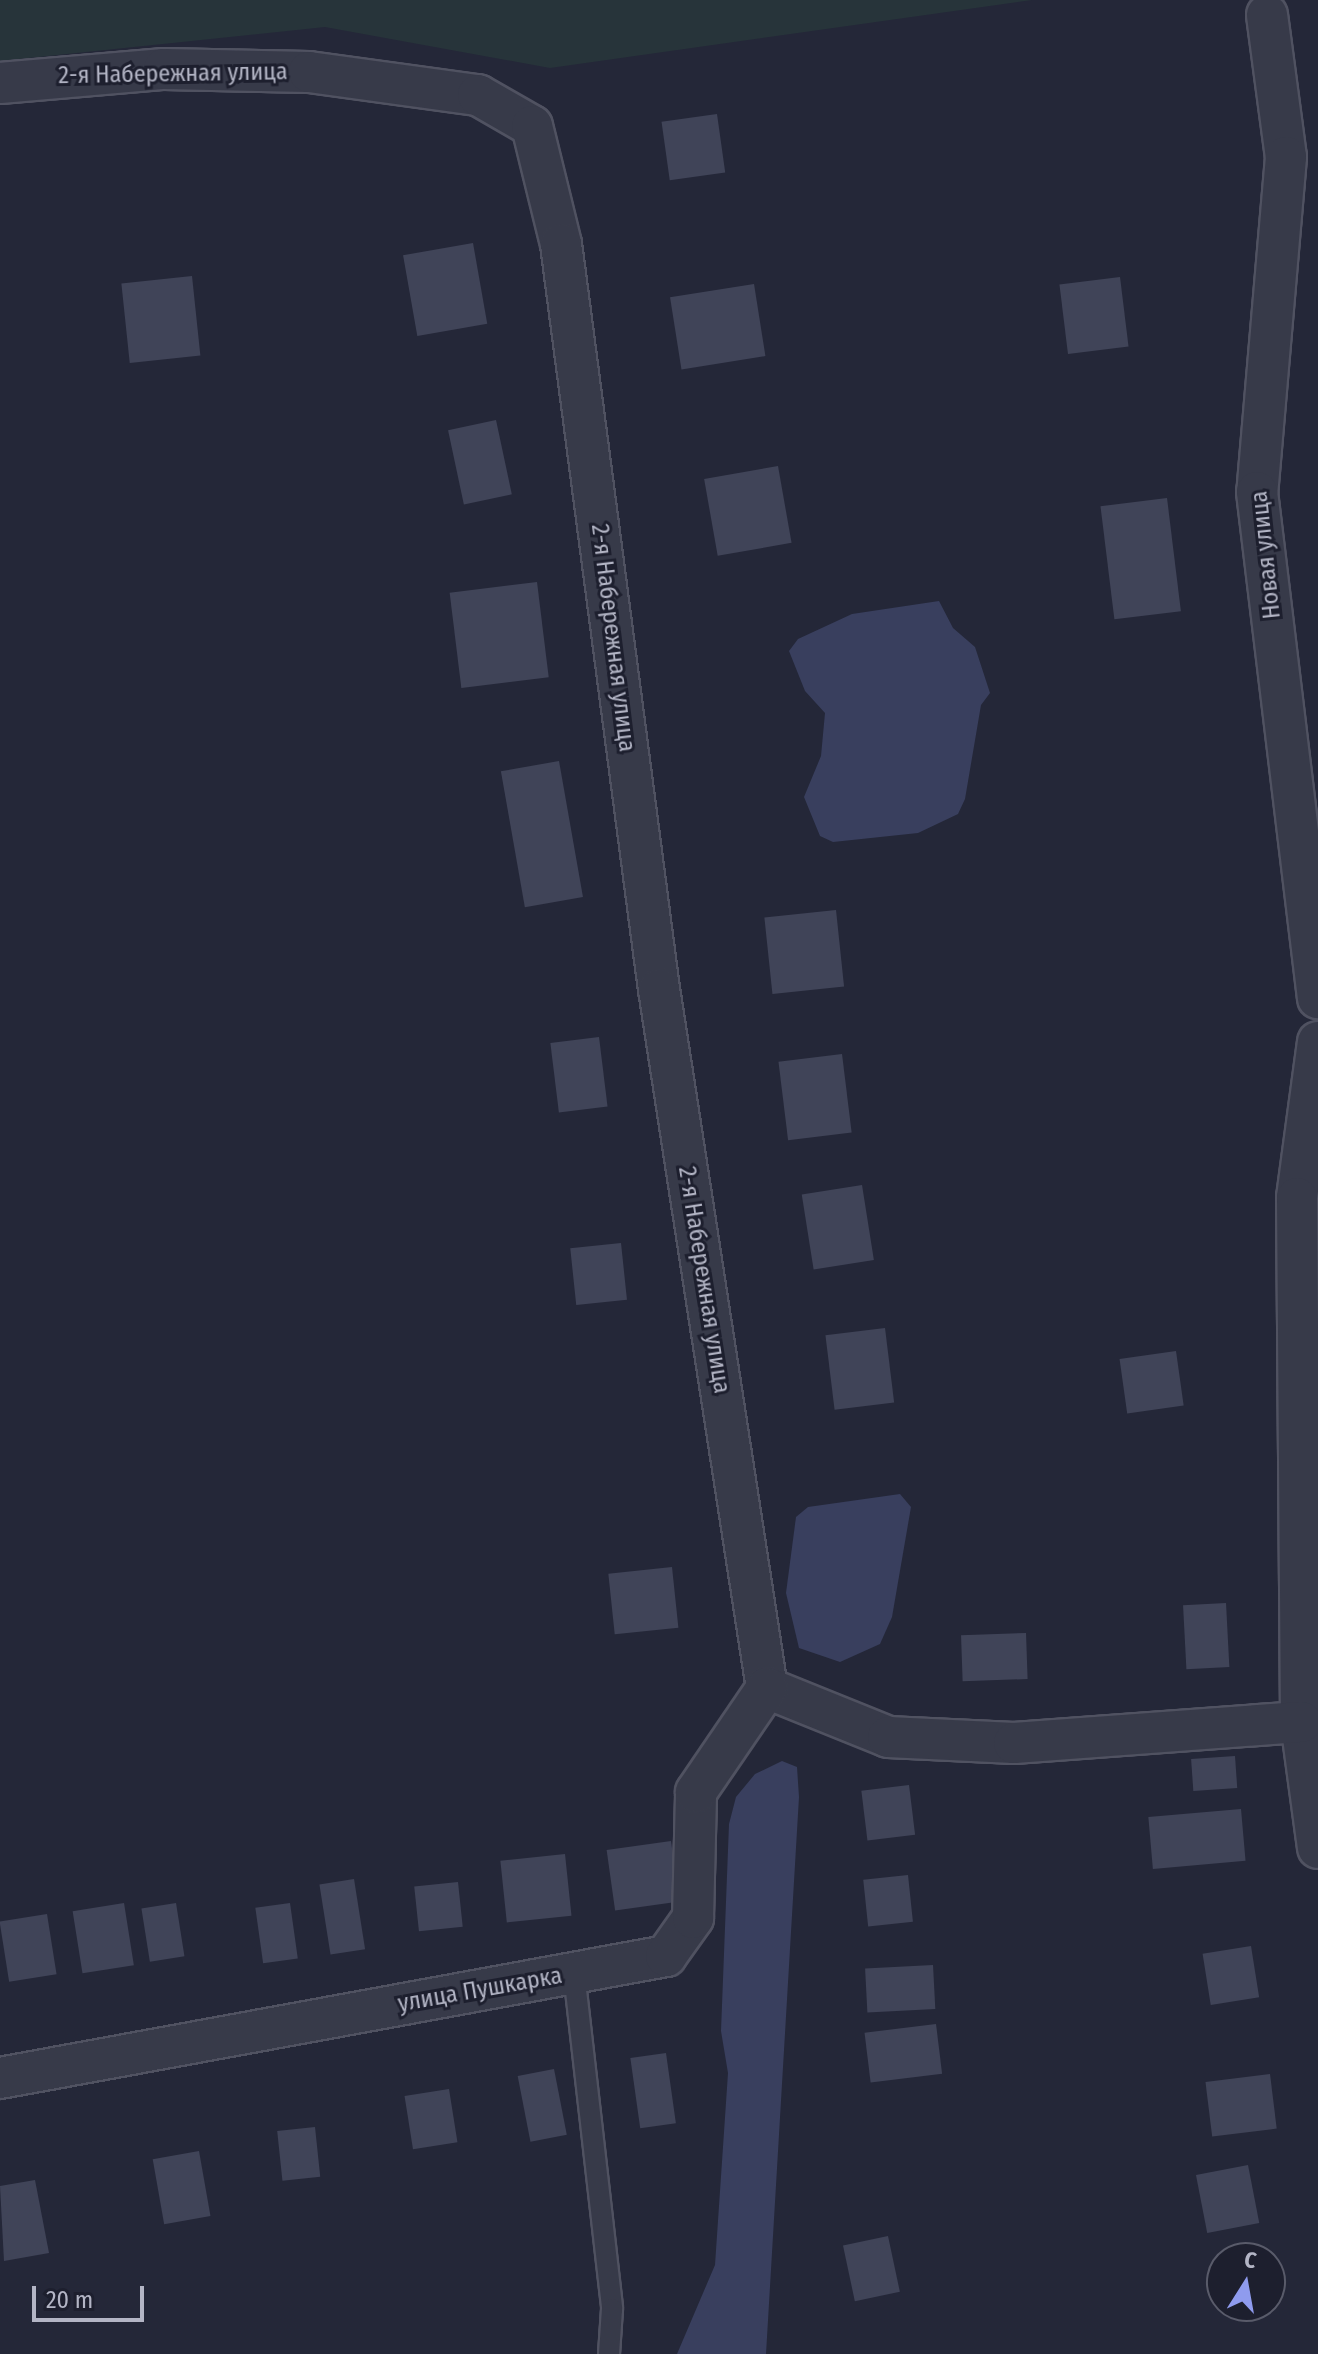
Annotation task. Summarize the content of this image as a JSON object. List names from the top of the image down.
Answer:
{
  "streets": {
    "street": ["2-я Набережная улица", "Новая улица", "улица Пушкарка"]
  },
  "crossings": [
    ["2-я Набережная улица", "улица Пушкарка"]
  ],
  "scale_bar": "20 m",
  "north": "top"
}
